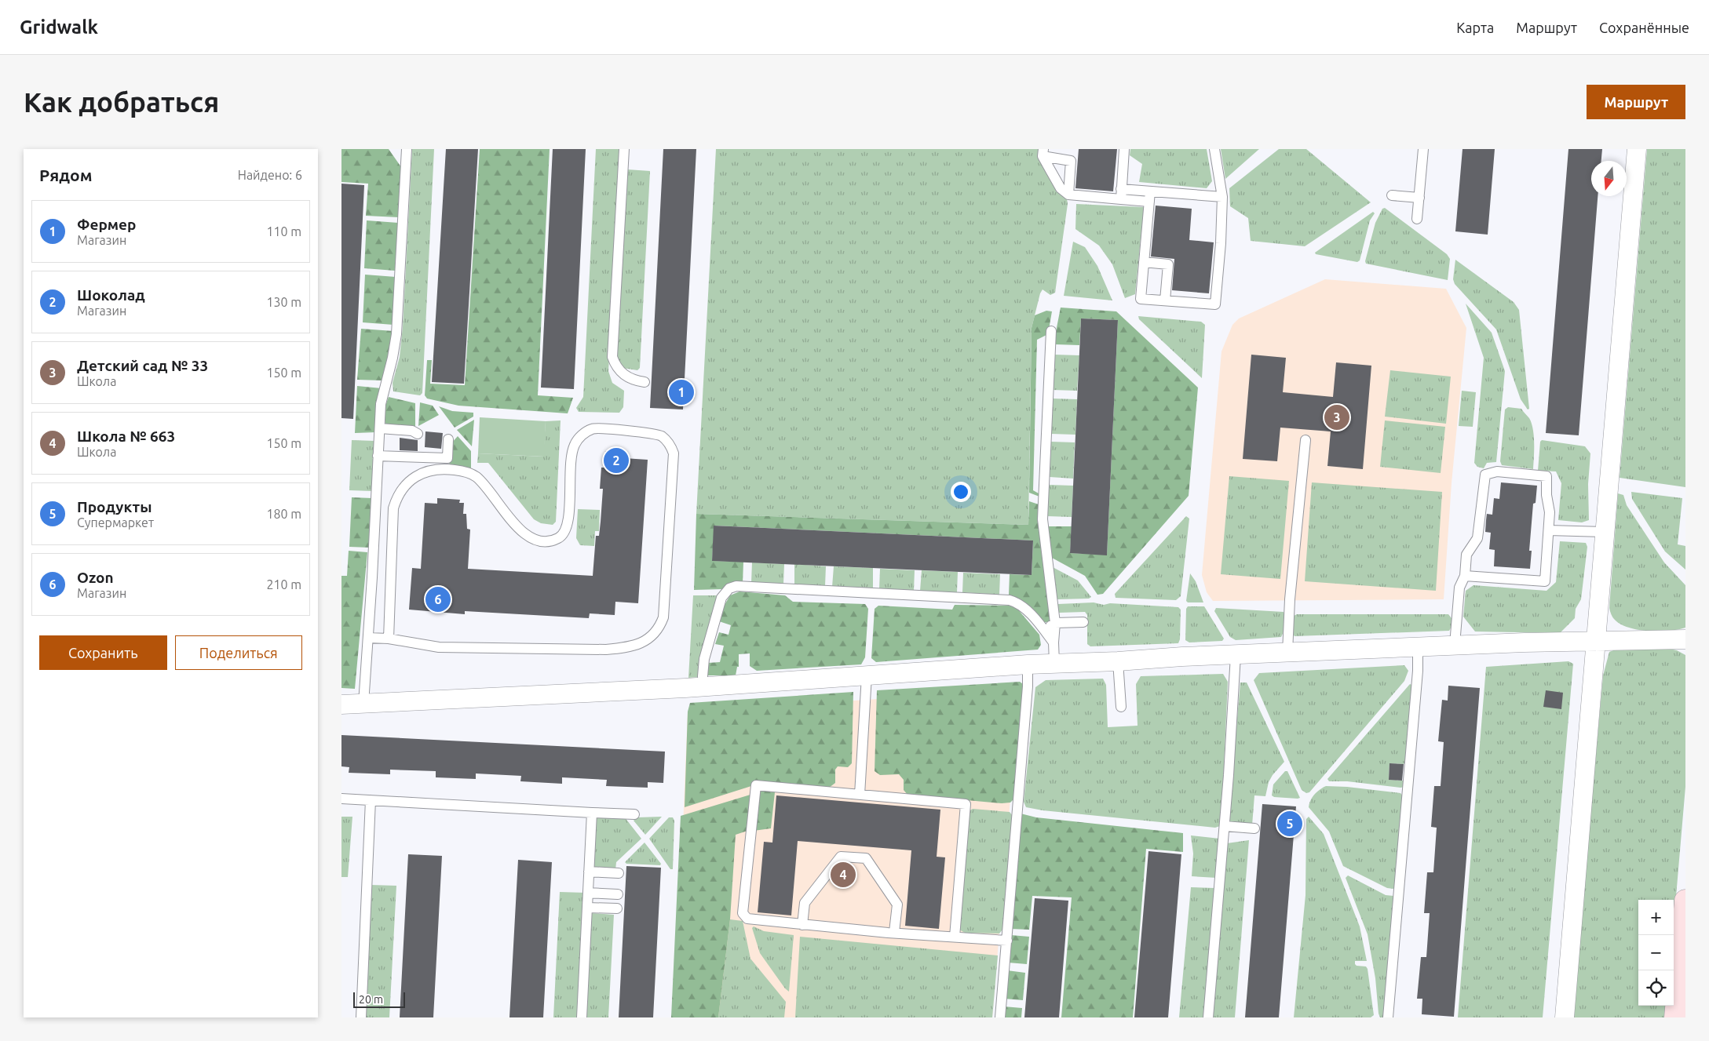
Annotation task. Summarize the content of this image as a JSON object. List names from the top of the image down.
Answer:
{
  "scale_bar": "20 m",
  "north": "bottom",
  "page": {
    "header": "Gridwalk",
    "nav": ["Карта", "Маршрут", "Сохранённые"],
    "buttons": [
      "Маршрут",
      ["Сохранить", "Поделиться"]
    ],
    "title": "Как добраться",
    "heading": ["Рядом", "Найдено: 6"],
    "list": [
      {
        "mark": "1",
        "name": "Фермер",
        "note": "Магазин",
        "value": "110 m"
      },
      {
        "mark": "2",
        "name": "Шоколад",
        "note": "Магазин",
        "value": "130 m"
      },
      {
        "mark": "3",
        "name": "Детский сад № 33",
        "note": "Школа",
        "value": "150 m"
      },
      {
        "mark": "4",
        "name": "Школа № 663",
        "note": "Школа",
        "value": "150 m"
      },
      {
        "mark": "5",
        "name": "Продукты",
        "note": "Супермаркет",
        "value": "180 m"
      },
      {
        "mark": "6",
        "name": "Ozon",
        "note": "Магазин",
        "value": "210 m"
      }
    ],
    "pins": [
      "1",
      "3",
      "2",
      "6",
      "5",
      "4"
    ],
    "map_buttons": ["+", "−"],
    "scale": "20 m"
  }
}
